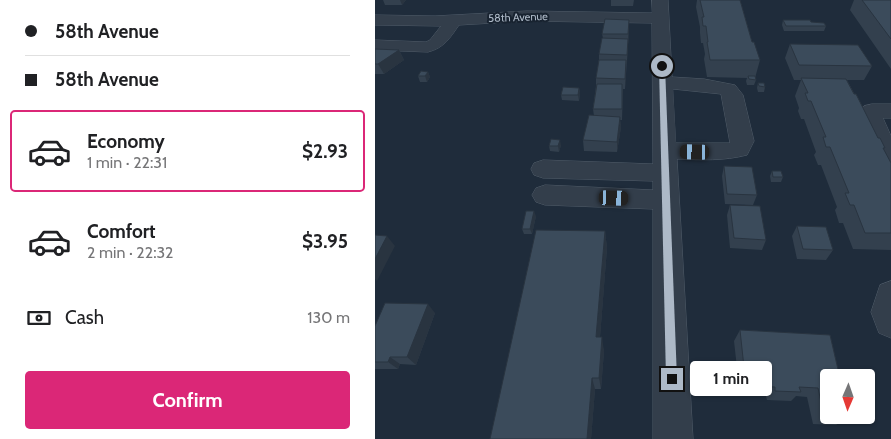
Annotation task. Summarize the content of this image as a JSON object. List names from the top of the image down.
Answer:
{
  "streets": {
    "street": ["58th Avenue"]
  },
  "north": "bottom",
  "page": {
    "banner": ["58th Avenue", "58th Avenue"],
    "list": [
      {
        "name": "Economy",
        "note": "1 min · 22:31",
        "value": "$2.93"
      },
      {
        "name": "Comfort",
        "note": "2 min · 22:32",
        "value": "$3.95"
      }
    ],
    "pay": ["Cash", "130 m"],
    "buttons": "Confirm",
    "bubble": "1 min"
  }
}
